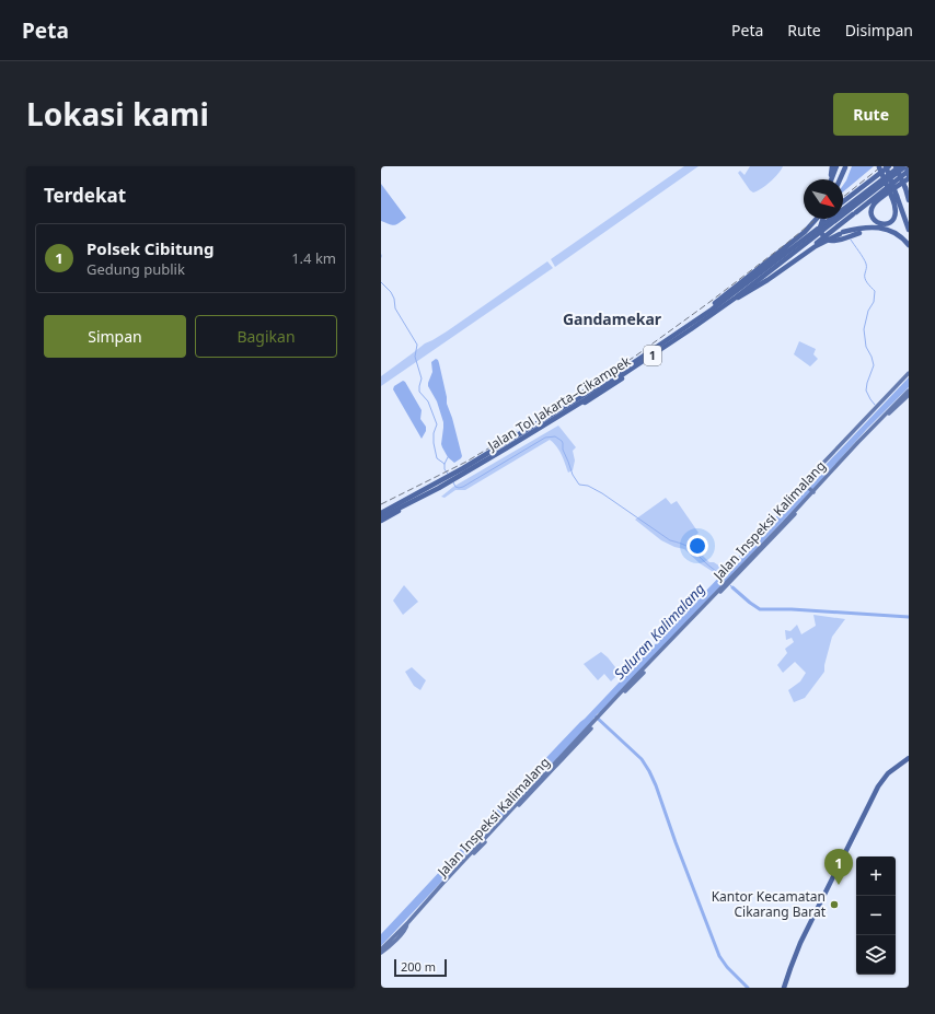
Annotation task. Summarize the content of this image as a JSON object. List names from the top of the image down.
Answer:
{
  "streets": {
    "highway": ["1", "Jalan Tol Jakarta–Cikampek"],
    "main road": ["Jalan Inspeksi Kalimalang"]
  },
  "crossings": [
    ["1", "Jalan Tol Jakarta–Cikampek"]
  ],
  "districts": ["Gandamekar"],
  "water": ["Saluran Kalimalang"],
  "places": ["Kantor Kecamatan Cikarang Barat"],
  "scale_bar": "200 m",
  "north": "bottom right",
  "page": {
    "header": "Peta",
    "nav": ["Peta", "Rute", "Disimpan"],
    "title": "Lokasi kami",
    "buttons": [
      "Rute",
      ["Simpan", "Bagikan"]
    ],
    "heading": "Terdekat",
    "list": [
      {
        "mark": "1",
        "name": "Polsek Cibitung",
        "note": "Gedung publik",
        "value": "1.4 km"
      }
    ],
    "pins": "1",
    "map_buttons": ["+", "−"],
    "scale": "200 m"
  }
}
